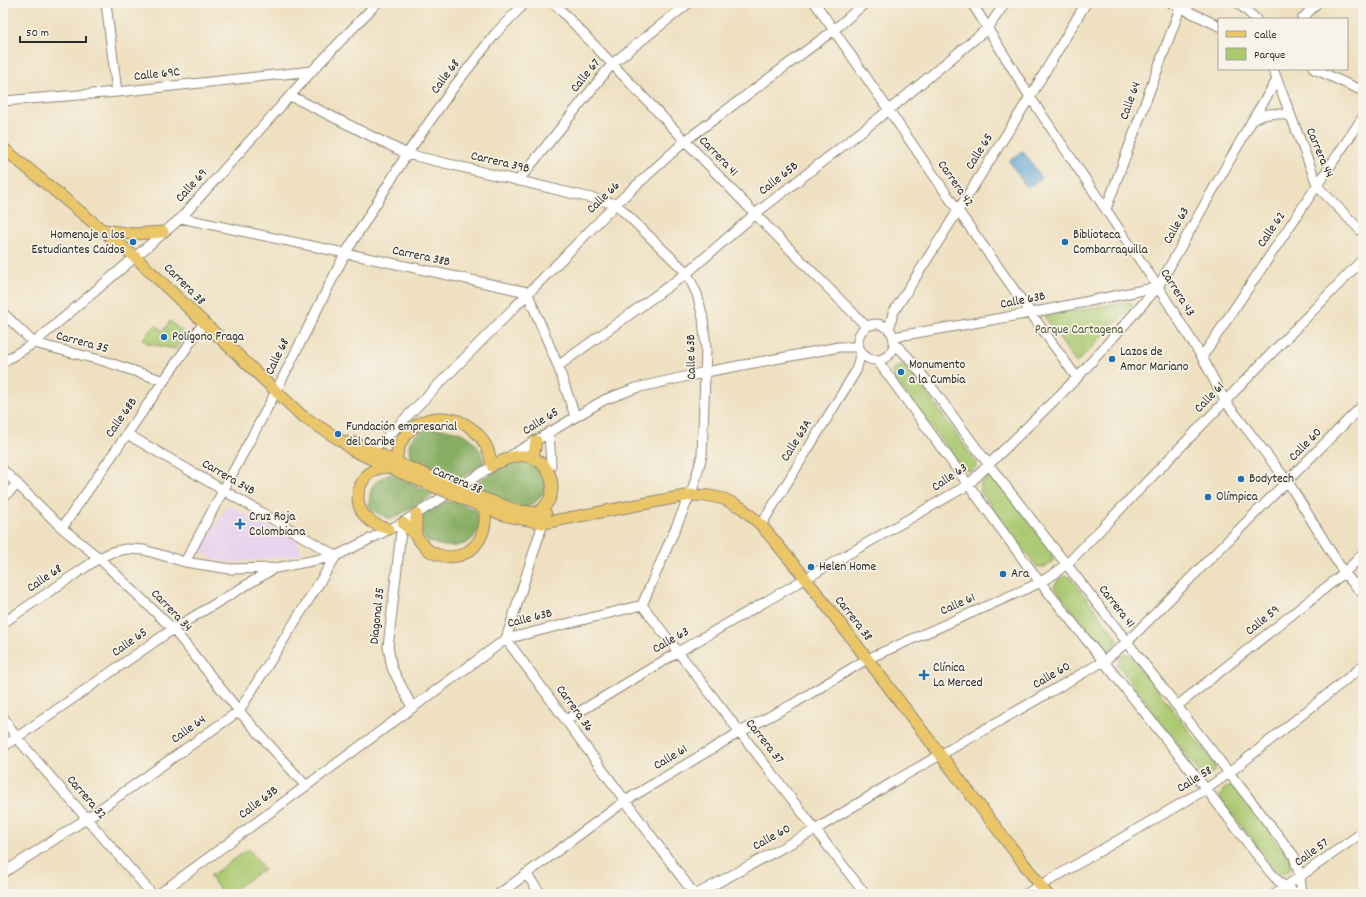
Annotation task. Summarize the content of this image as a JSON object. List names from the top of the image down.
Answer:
{
  "streets": {
    "main road": ["Carrera 38"],
    "street": [
      "Calle 69C",
      "Calle 67",
      "Calle 68",
      "Calle 64",
      "Calle 65",
      "Carrera 44",
      "Carrera 41",
      "Carrera 39B",
      "Calle 65B",
      "Carrera 42",
      "Calle 69",
      "Calle 66",
      "Calle 63",
      "Calle 62",
      "Carrera 38B",
      "Carrera 43",
      "Calle 63B",
      "Carrera 35",
      "Calle 61",
      "Calle 68B",
      "Calle 63A",
      "Calle 60",
      "Carrera 34B",
      "Carrera 34",
      "Diagonal 35",
      "Calle 59",
      "Carrera 36",
      "Carrera 37",
      "Calle 58",
      "Carrera 32",
      "Calle 57"
    ]
  },
  "crossings": [
    ["Calle 69C", "Calle 69"],
    ["Calle 67", "Carrera 41"],
    ["Calle 67", "Carrera 39B"],
    ["Calle 68", "Calle 65"],
    ["Calle 68", "Carrera 39B"],
    ["Calle 68", "Carrera 38B"],
    ["Calle 68", "Carrera 38"],
    ["Calle 68", "Carrera 34B"],
    ["Calle 68", "Carrera 34"],
    ["Calle 64", "Calle 65"],
    ["Calle 64", "Carrera 43"],
    ["Calle 64", "Carrera 34B"],
    ["Calle 64", "Carrera 34"],
    ["Calle 64", "Carrera 32"],
    ["Calle 65", "Carrera 41"],
    ["Calle 65", "Carrera 42"],
    ["Calle 65", "Carrera 43"],
    ["Calle 65", "Calle 63B"],
    ["Calle 65", "Calle 63A"],
    ["Calle 65", "Carrera 34B"],
    ["Calle 65", "Carrera 34"],
    ["Calle 65", "Diagonal 35"],
    ["Calle 65", "Carrera 32"],
    ["Carrera 44", "Calle 63"],
    ["Carrera 44", "Calle 62"],
    ["Carrera 41", "Calle 65B"],
    ["Carrera 41", "Calle 66"],
    ["Carrera 41", "Calle 63"],
    ["Carrera 41", "Calle 63B"],
    ["Carrera 41", "Calle 61"],
    ["Carrera 41", "Calle 63A"],
    ["Carrera 41", "Calle 60"],
    ["Carrera 41", "Calle 59"],
    ["Carrera 41", "Calle 58"],
    ["Carrera 41", "Calle 57"],
    ["Carrera 39B", "Calle 69"],
    ["Carrera 39B", "Calle 66"],
    ["Calle 65B", "Carrera 42"],
    ["Calle 65B", "Carrera 43"],
    ["Calle 65B", "Calle 63B"],
    ["Carrera 42", "Calle 66"],
    ["Carrera 42", "Calle 63"],
    ["Carrera 42", "Calle 63B"],
    ["Calle 69", "Carrera 38B"],
    ["Calle 69", "Carrera 38"],
    ["Calle 69", "Carrera 35"],
    ["Calle 66", "Carrera 38B"],
    ["Calle 66", "Carrera 38"],
    ["Calle 63", "Carrera 38"],
    ["Calle 63", "Carrera 43"],
    ["Calle 63", "Calle 63B"],
    ["Calle 63", "Carrera 36"],
    ["Calle 63", "Carrera 37"],
    ["Calle 62", "Carrera 43"],
    ["Carrera 38", "Calle 63B"],
    ["Carrera 38", "Calle 61"],
    ["Carrera 38", "Calle 68B"],
    ["Carrera 38", "Calle 63A"],
    ["Carrera 38", "Calle 60"],
    ["Carrera 38", "Calle 58"],
    ["Carrera 43", "Calle 63B"],
    ["Carrera 43", "Calle 61"],
    ["Carrera 43", "Calle 60"],
    ["Carrera 43", "Calle 59"],
    ["Calle 63B", "Calle 63A"],
    ["Calle 63B", "Carrera 34"],
    ["Calle 63B", "Diagonal 35"],
    ["Calle 63B", "Carrera 36"],
    ["Calle 63B", "Carrera 37"],
    ["Carrera 35", "Calle 68B"],
    ["Calle 61", "Carrera 36"],
    ["Calle 61", "Carrera 37"],
    ["Calle 68B", "Carrera 34B"],
    ["Calle 68B", "Carrera 34"],
    ["Calle 60", "Carrera 37"]
  ],
  "parks": ["Parque Cartagena"],
  "places": {
    "other": [
      "Homenaje a los Estudiantes Caídos",
      "Biblioteca Combarraquilla",
      "Polígono Fraga",
      "Lazos de Amor Mariano",
      "Monumento a la Cumbia",
      "Fundación empresarial del Caribe",
      "Bodytech",
      "Olímpica",
      "Helen Home",
      "Ara"
    ],
    "health": ["Cruz Roja Colombiana", "Clínica La Merced"]
  },
  "legend": ["Calle", "Parque"],
  "scale_bar": "50 m"
}
